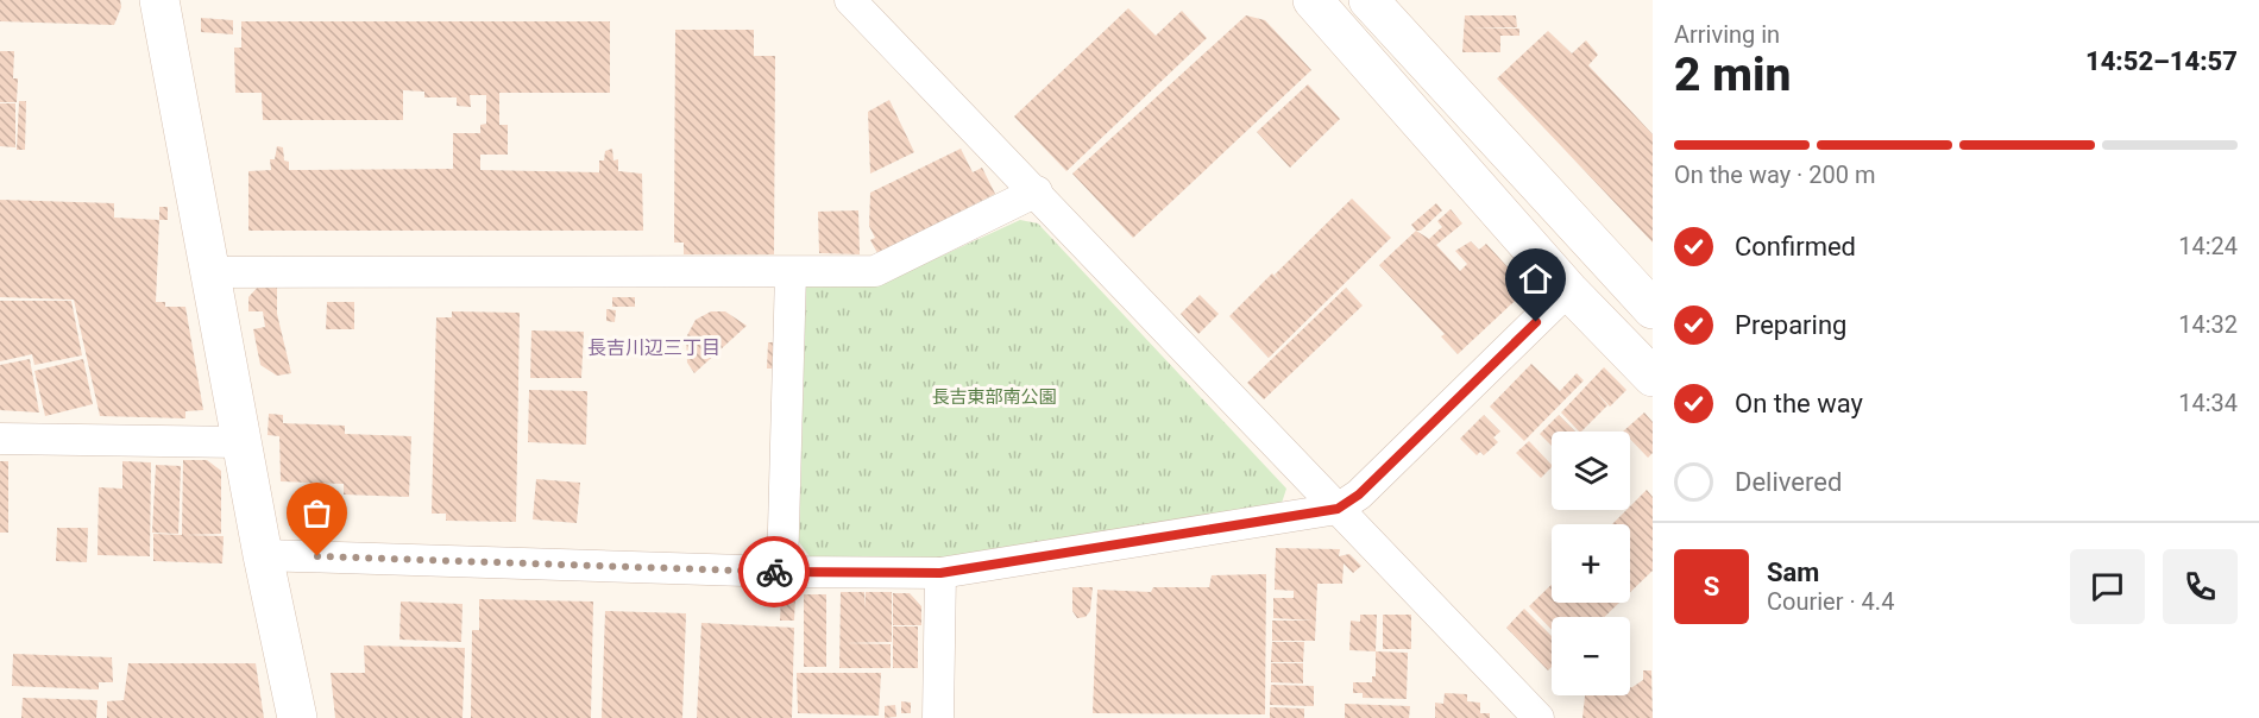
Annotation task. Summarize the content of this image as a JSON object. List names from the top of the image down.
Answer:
{
  "districts": ["長吉川辺三丁目"],
  "parks": ["長吉東部南公園"],
  "page": {
    "heading": ["2 min", "Arriving in", "14:52–14:57"],
    "panel": ["Sam", "Courier · 4.4"],
    "bar": "On the way · 200 m",
    "list": [
      ["Confirmed", "14:24"],
      ["Preparing", "14:32"],
      ["On the way", "14:34"],
      "Delivered"
    ],
    "map_buttons": ["+", "−"],
    "round": "S"
  }
}
